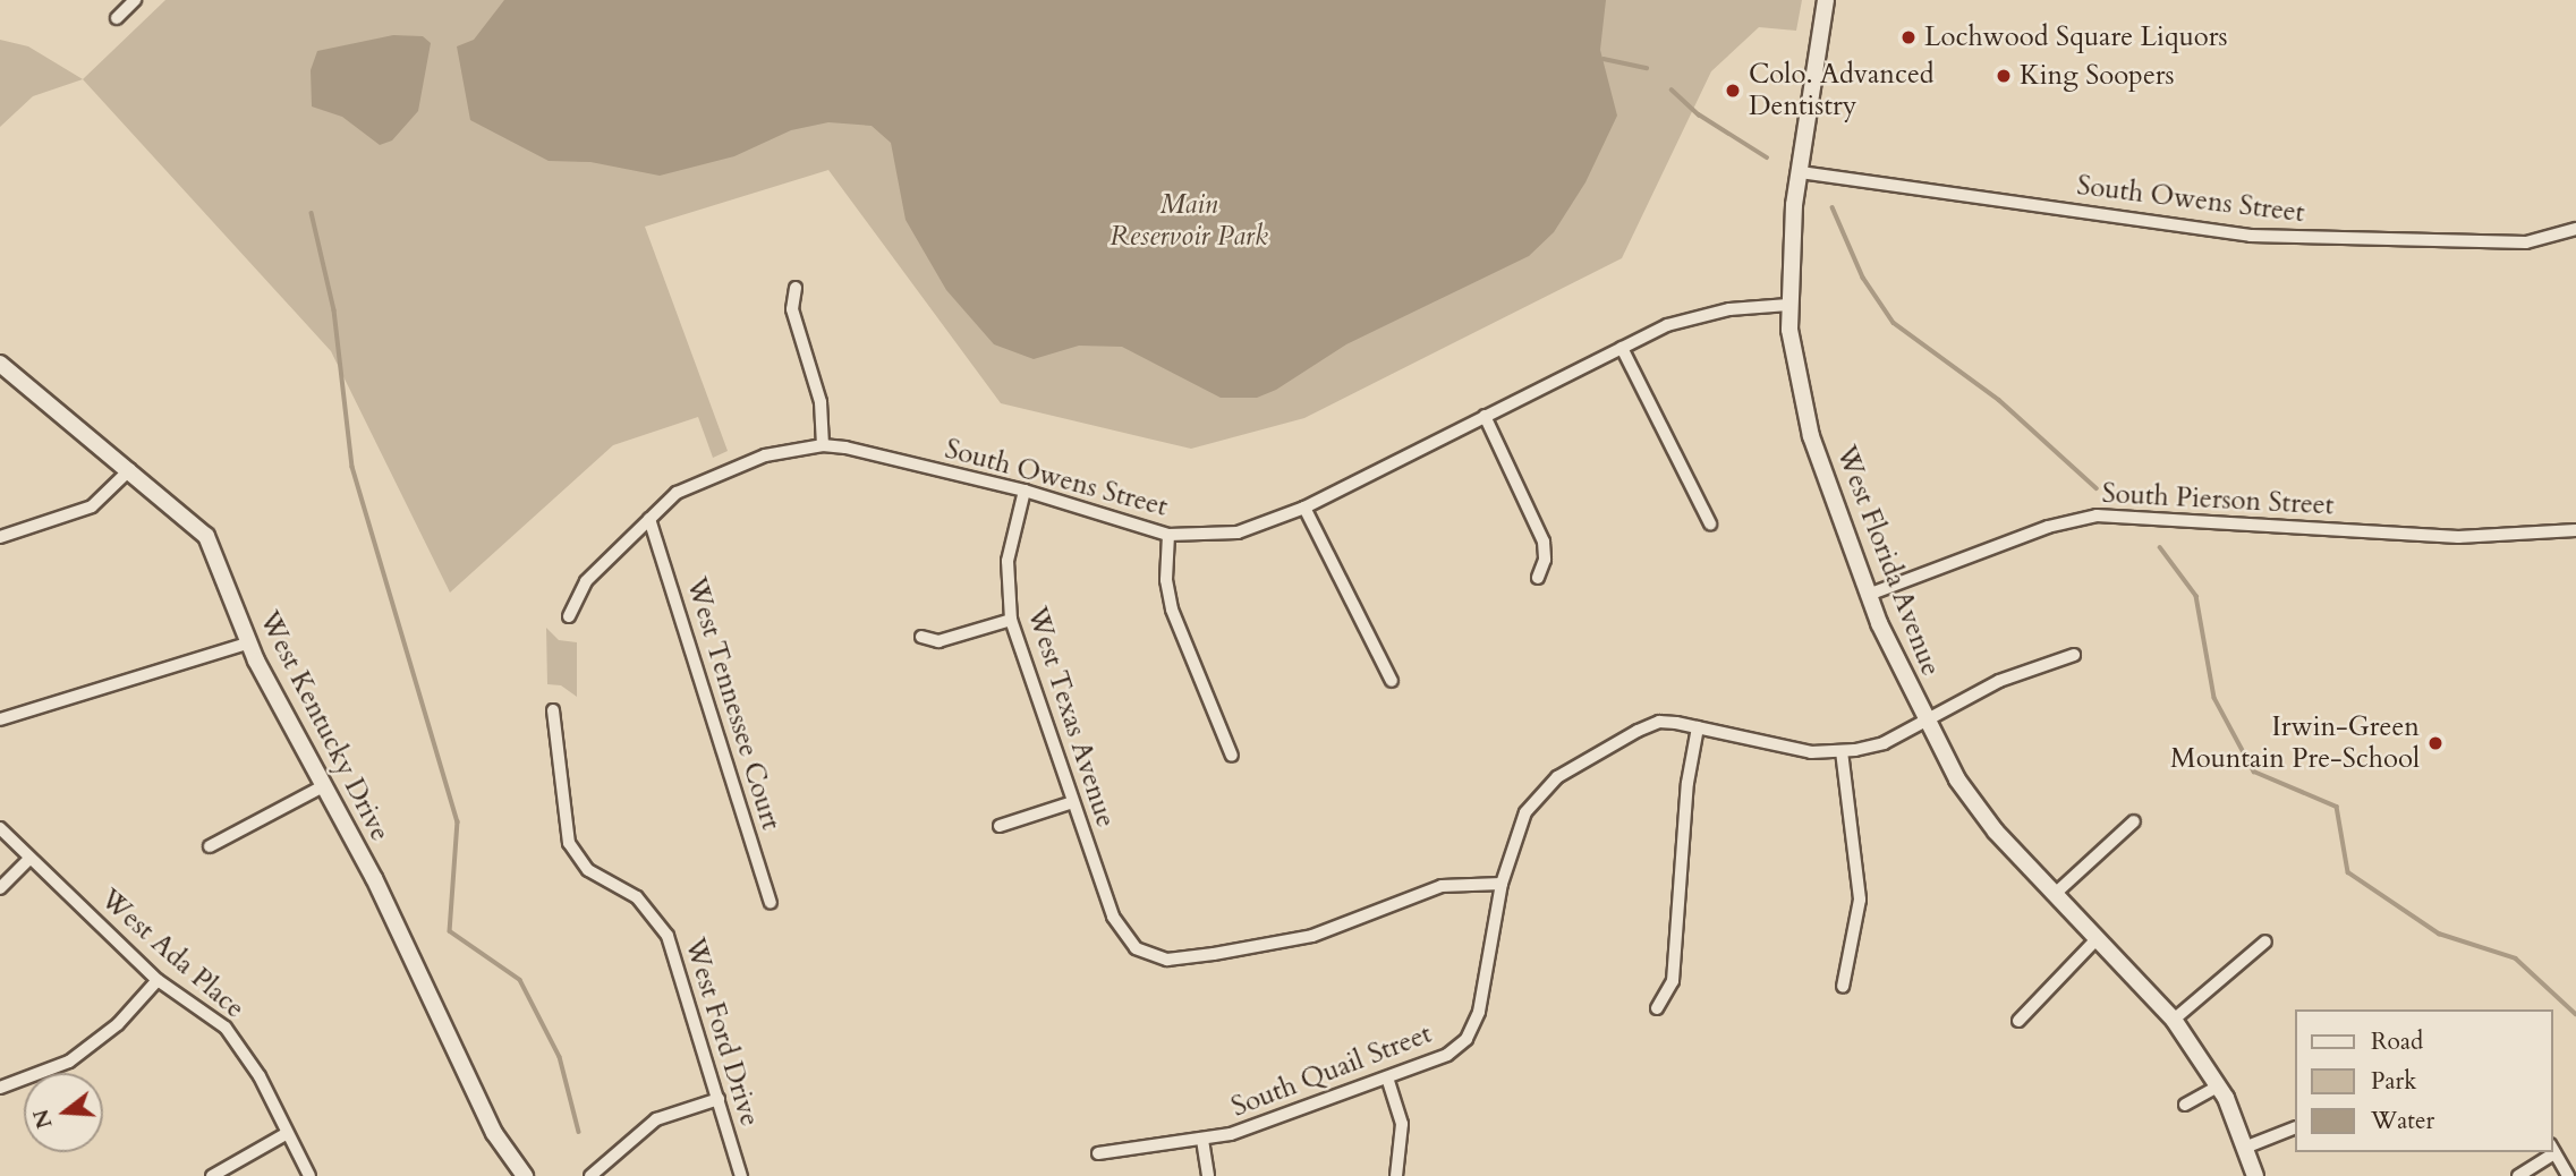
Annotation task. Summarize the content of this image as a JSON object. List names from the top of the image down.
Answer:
{
  "streets": {
    "street": [
      "South Owens Street",
      "South Pierson Street",
      "West Florida Avenue",
      "West Tennessee Court",
      "West Texas Avenue",
      "West Kentucky Drive",
      "West Ada Place",
      "West Ford Drive",
      "South Quail Street"
    ]
  },
  "crossings": [
    ["South Owens Street", "West Florida Avenue"],
    ["South Owens Street", "West Tennessee Court"],
    ["South Owens Street", "West Texas Avenue"],
    ["South Pierson Street", "West Florida Avenue"],
    ["West Florida Avenue", "South Quail Street"],
    ["West Texas Avenue", "South Quail Street"]
  ],
  "parks": ["Main Reservoir Park"],
  "places": [
    "Lochwood Square Liquors",
    "King Soopers",
    "Colo. Advanced Dentistry",
    "Irwin-Green Mountain Pre-School"
  ],
  "legend": ["Road", "Park", "Water"],
  "north": "left"
}
